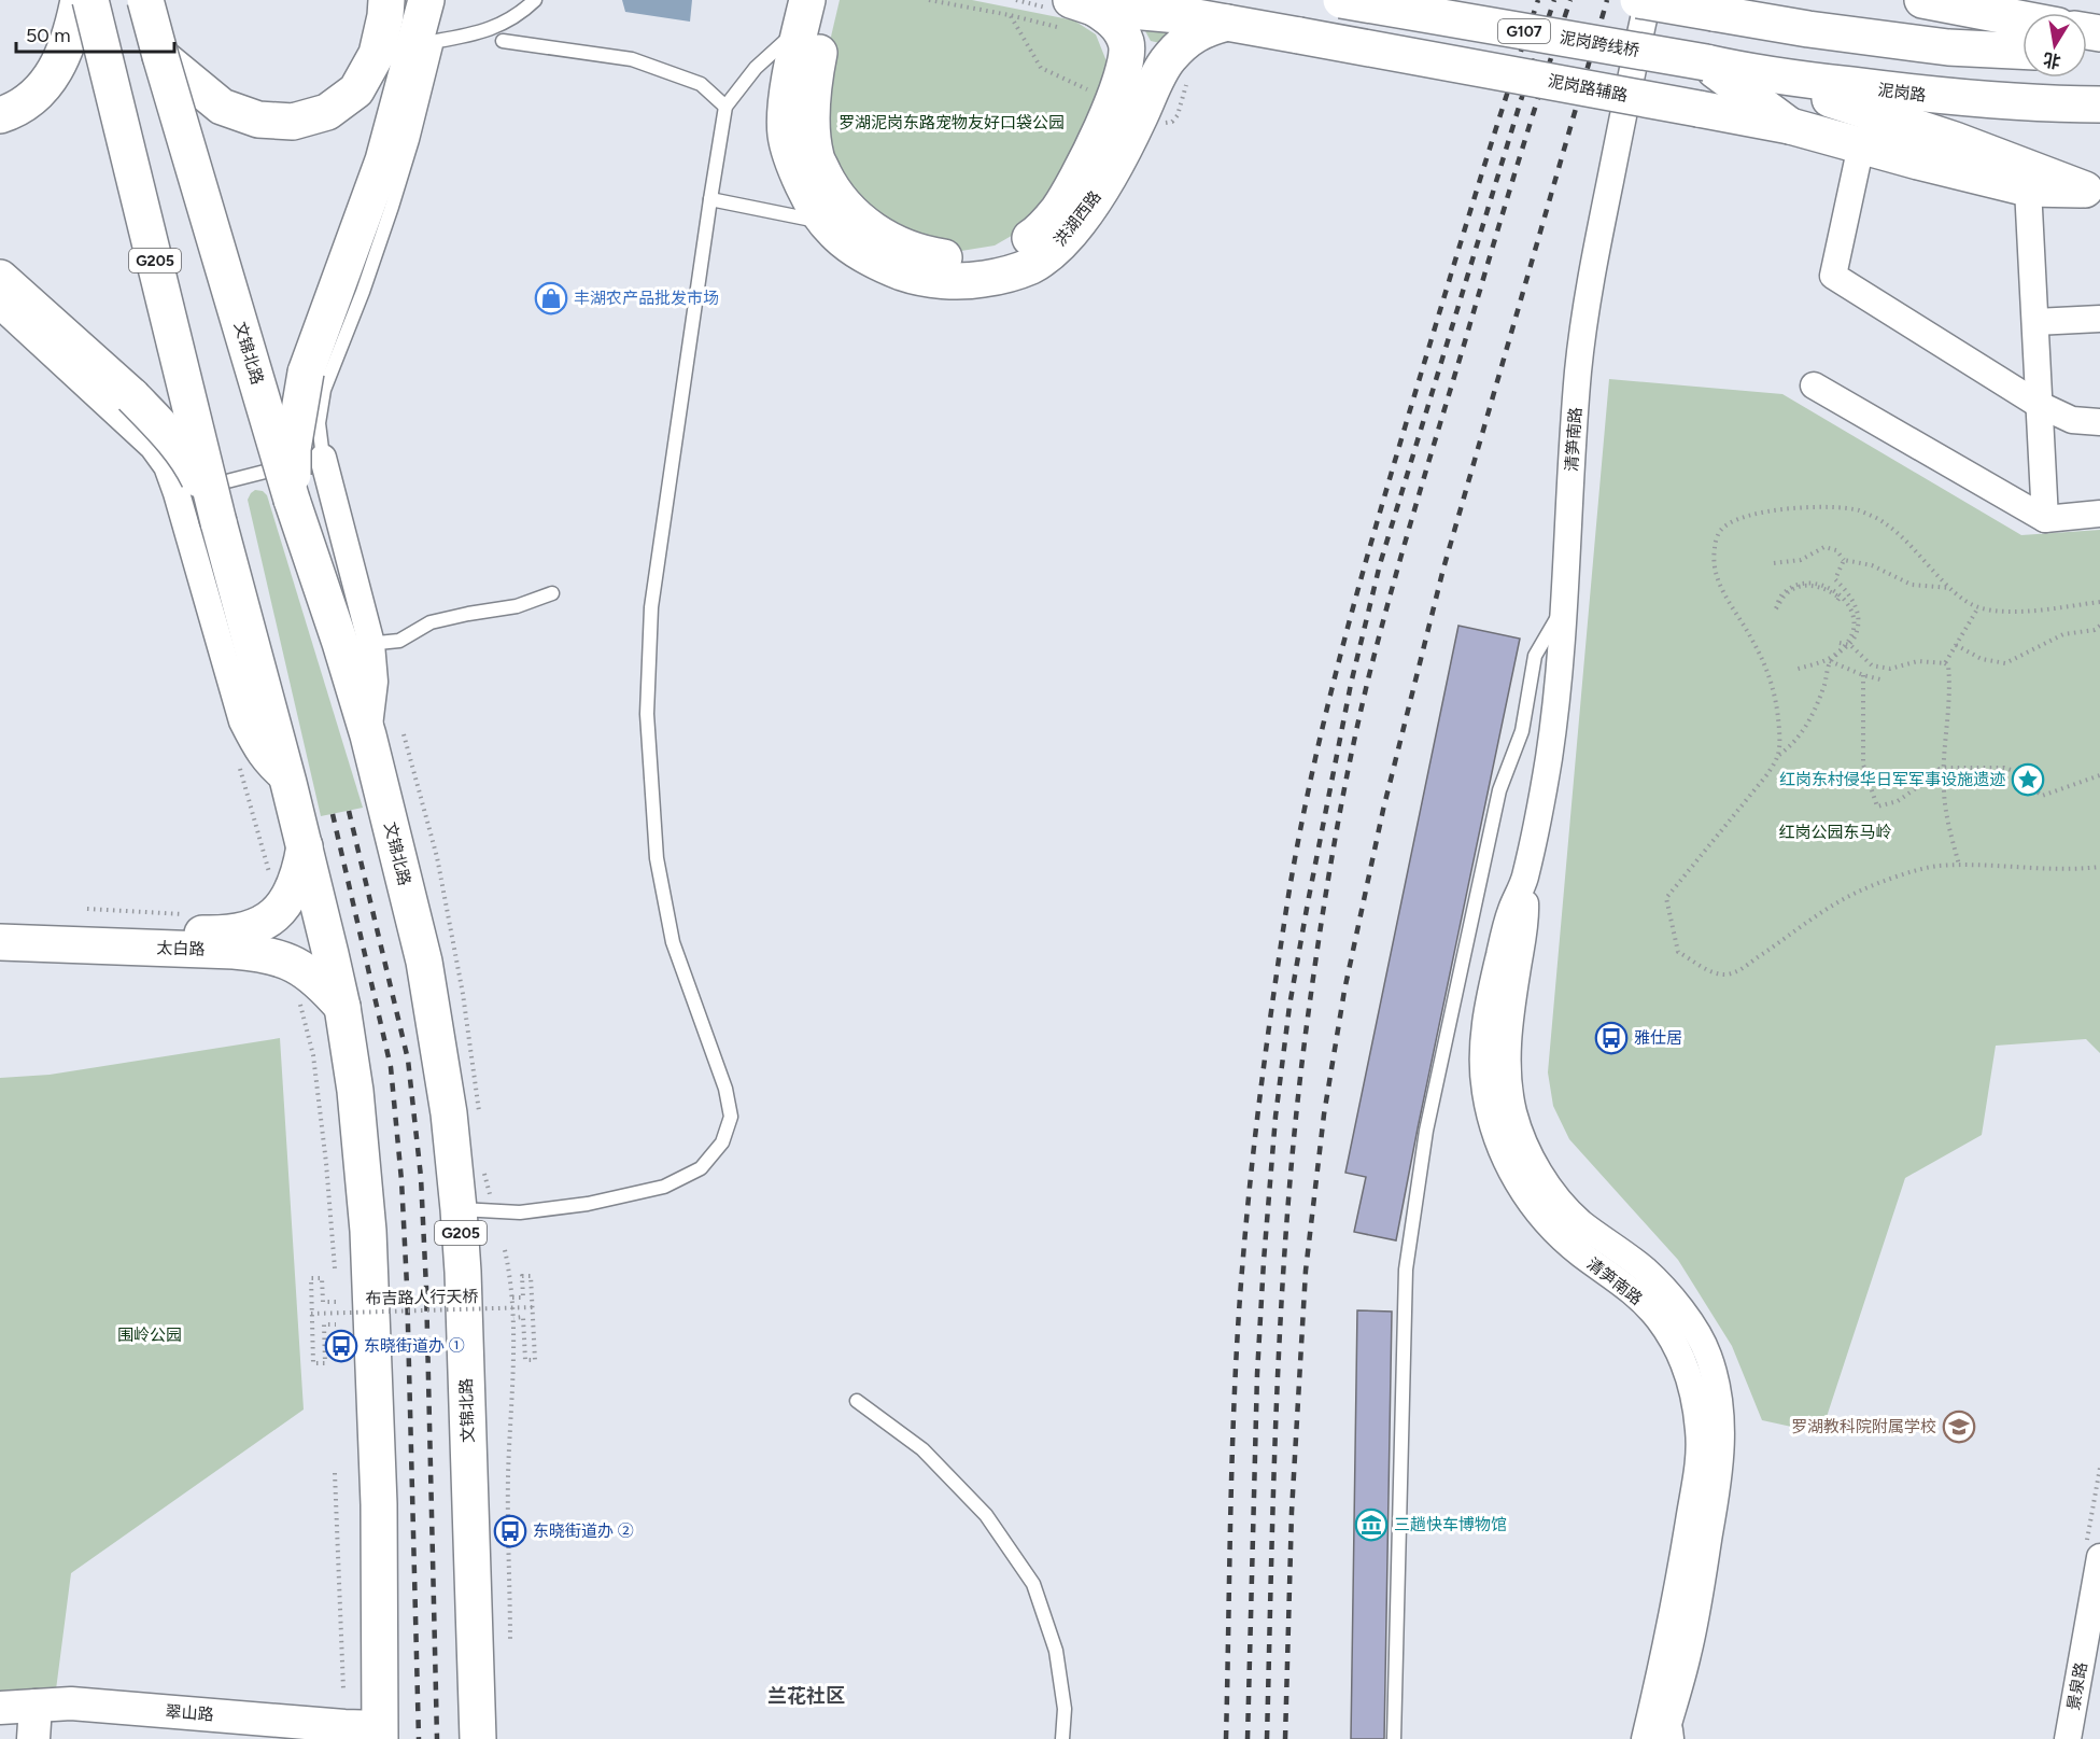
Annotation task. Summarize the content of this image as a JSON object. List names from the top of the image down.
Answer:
{
  "streets": {
    "main road": [
      "G107",
      "泥岗跨线桥",
      "泥岗路辅路",
      "泥岗路",
      "洪湖西路",
      "G205",
      "文锦北路",
      "太白路"
    ],
    "street": ["清笋南路", "景泉路", "翠山路"],
    "path": ["布吉路人行天桥"]
  },
  "crossings": [
    ["泥岗跨线桥", "泥岗路"],
    ["泥岗路辅路", "洪湖西路"],
    ["G205", "太白路"],
    ["G205", "翠山路"]
  ],
  "districts": ["兰花社区"],
  "parks": ["罗湖泥岗东路宠物友好口袋公园", "红岗公园东马岭", "围岭公园"],
  "places": {
    "shop": ["丰湖农产品批发市场"],
    "place": ["红岗东村侵华日军军事设施遗迹"],
    "bus stop": ["雅仕居", "东晓街道办 ①", "东晓街道办 ②"],
    "school or university": ["罗湖教科院附属学校"],
    "museum": ["三趟快车博物馆"]
  },
  "scale_bar": "50 m",
  "north": "bottom"
}
